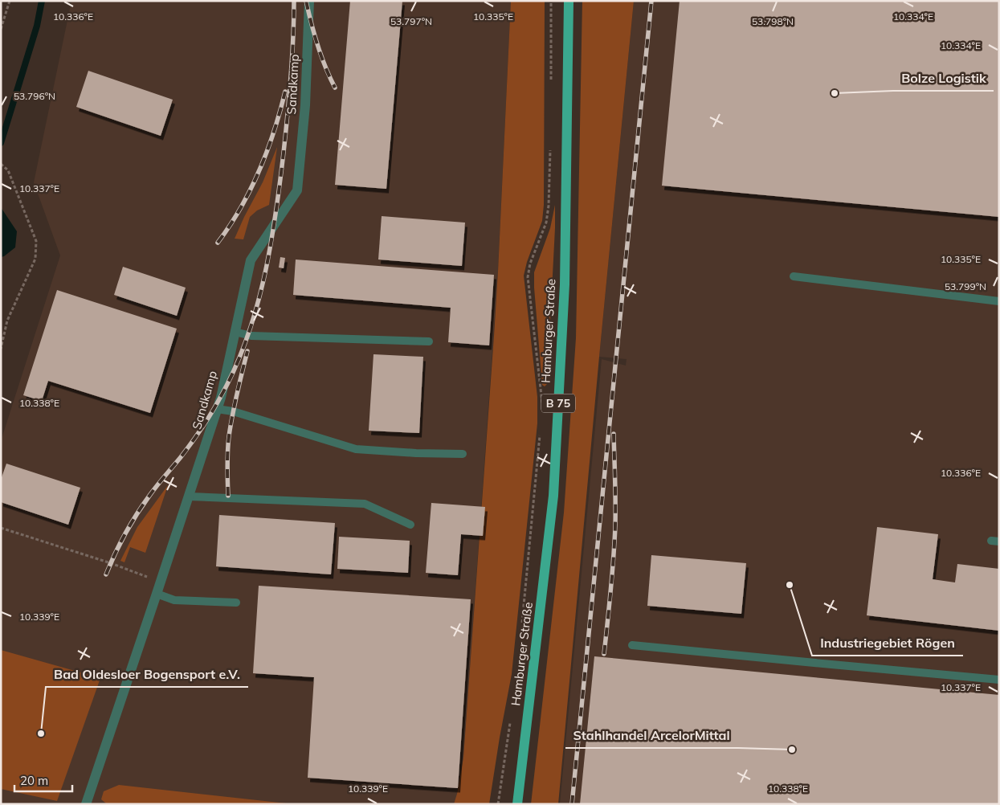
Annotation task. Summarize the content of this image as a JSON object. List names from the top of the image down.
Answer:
{
  "streets": {
    "main road": ["Hamburger Straße", "B 75"],
    "street": ["Sandkamp"]
  },
  "places": [
    "Bolze Logistik",
    "Industriegebiet Rögen",
    "Bad Oldesloer Bogensport e.V.",
    "Stahlhandel ArcelorMittal"
  ],
  "scale_bar": "20 m",
  "coordinates": [
    "10.336°E",
    "10.335°E",
    "10.334°E",
    "53.797°N",
    "53.798°N",
    "53.796°N",
    "10.337°E",
    "53.799°N",
    "10.338°E",
    "10.339°E"
  ]
}
